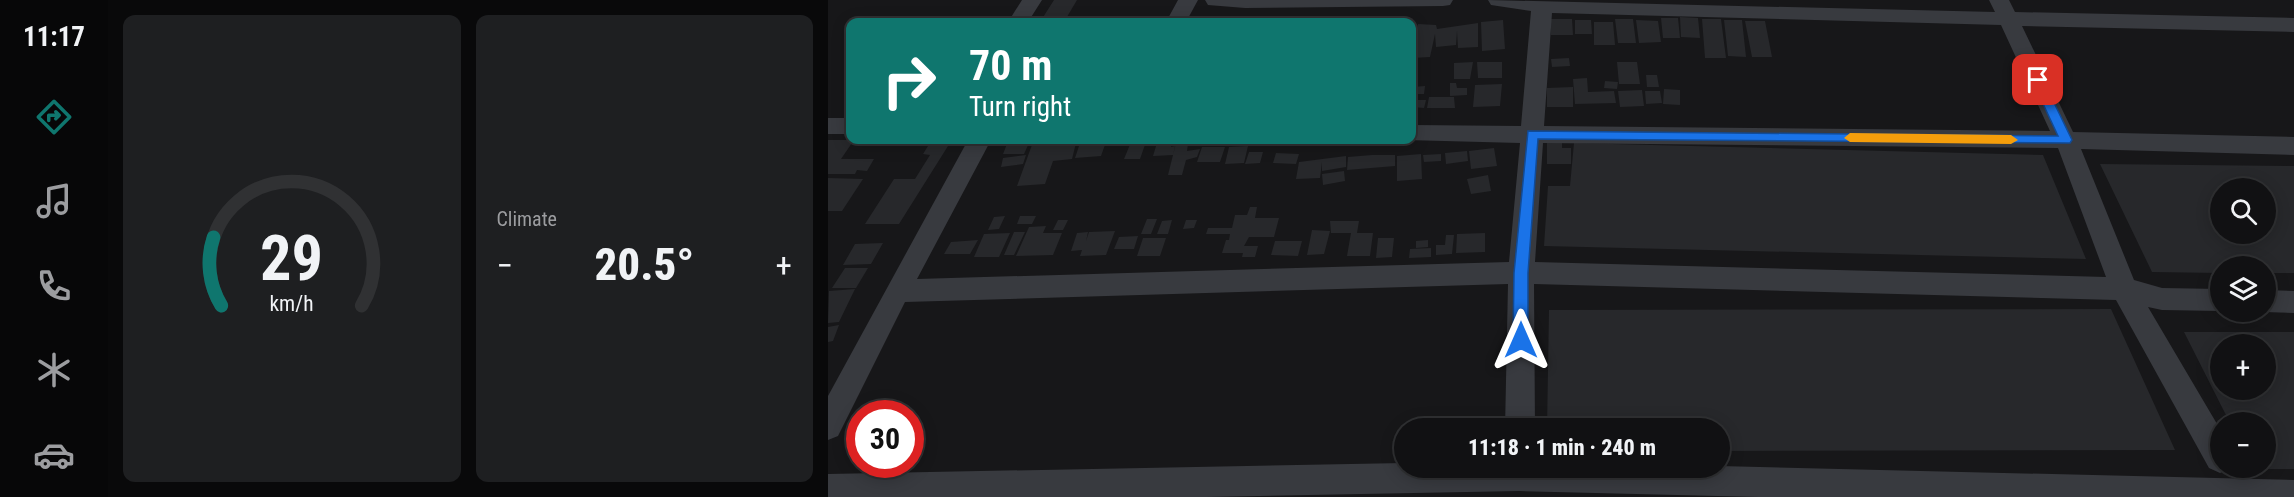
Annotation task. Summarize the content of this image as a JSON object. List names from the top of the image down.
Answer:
{
  "page": {
    "tabs": "11:17",
    "tile": "Climate",
    "turn": ["70 m", "Turn right"],
    "map_buttons": ["+", "−"],
    "heat": ["−", "20.5°", "+"],
    "limit": "30",
    "trip": "11:18 · 1 min · 240 m",
    "gauge": ["29", "km/h"]
  }
}
